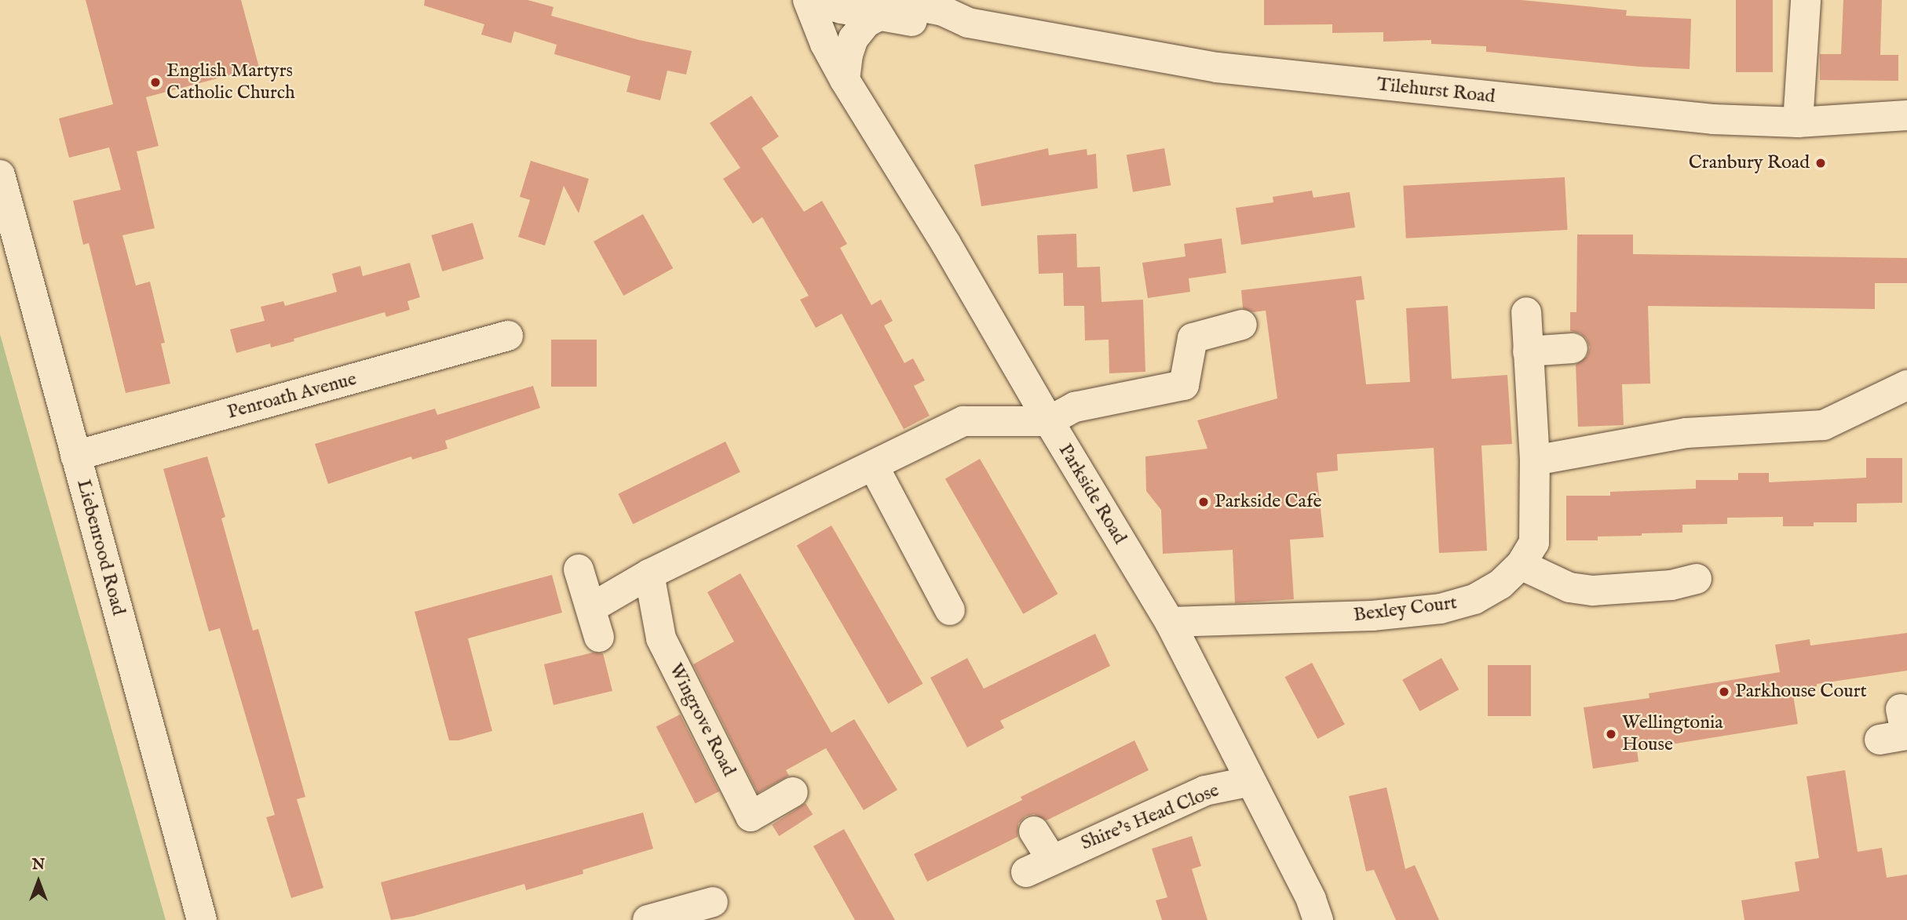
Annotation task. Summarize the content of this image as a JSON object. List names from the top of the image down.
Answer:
{
  "streets": {
    "street": [
      "Tilehurst Road",
      "Penroath Avenue",
      "Parkside Road",
      "Liebenrood Road",
      "Bexley Court",
      "Wingrove Road",
      "Shire's Head Close"
    ]
  },
  "crossings": [
    ["Tilehurst Road", "Parkside Road"],
    ["Penroath Avenue", "Liebenrood Road"],
    ["Parkside Road", "Bexley Court"],
    ["Parkside Road", "Shire's Head Close"]
  ],
  "places": [
    "English Martyrs Catholic Church",
    "Cranbury Road",
    "Parkside Cafe",
    "Parkhouse Court",
    "Wellingtonia House"
  ],
  "north": "top"
}
